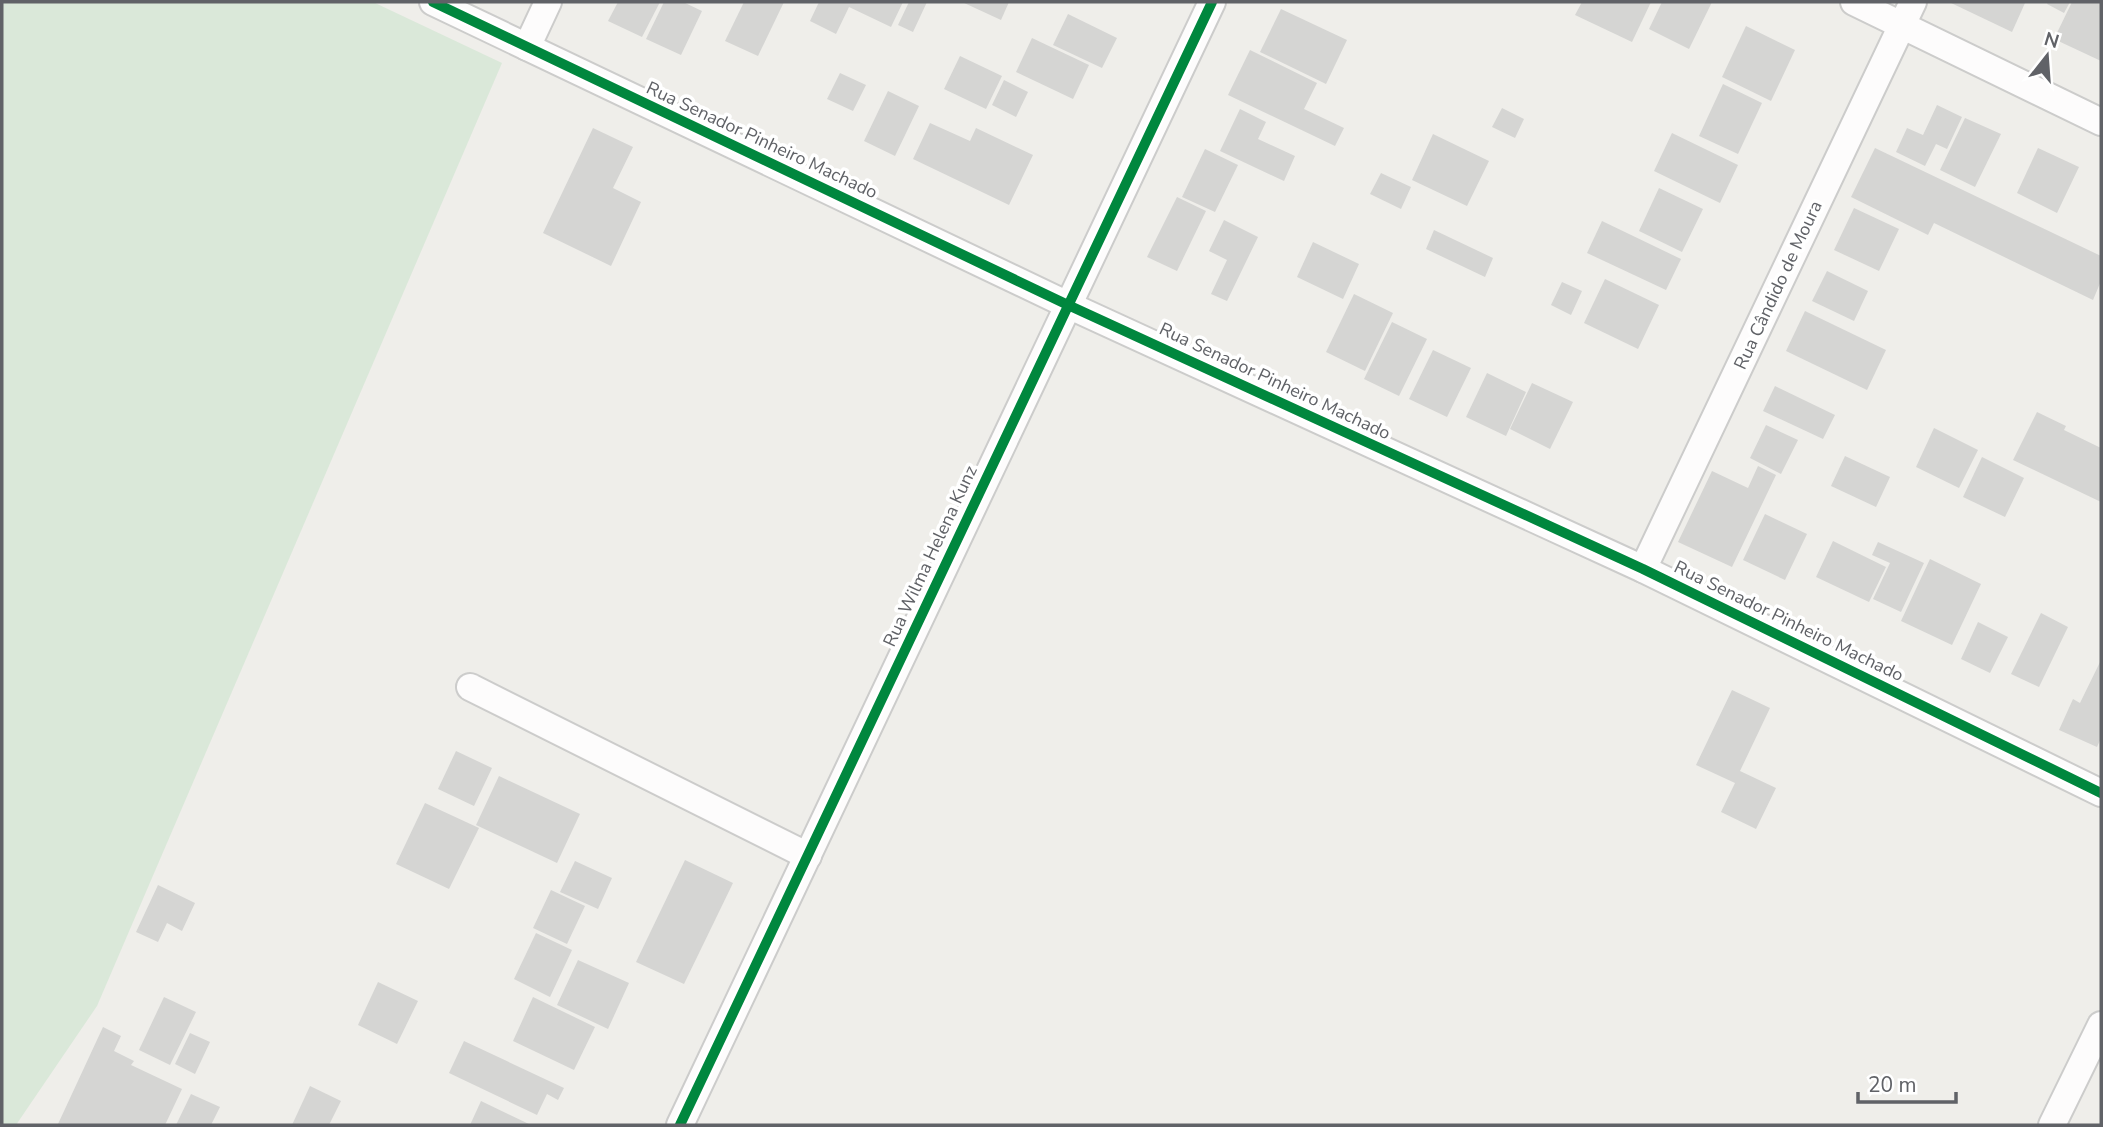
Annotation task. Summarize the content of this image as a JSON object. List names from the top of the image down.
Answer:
{
  "streets": {
    "street": ["Rua Senador Pinheiro Machado", "Rua Cândido de Moura", "Rua Wilma Helena Kunz"]
  },
  "crossings": [
    ["Rua Senador Pinheiro Machado", "Rua Cândido de Moura"],
    ["Rua Senador Pinheiro Machado", "Rua Wilma Helena Kunz"]
  ],
  "scale_bar": "20 m",
  "north": "top"
}
